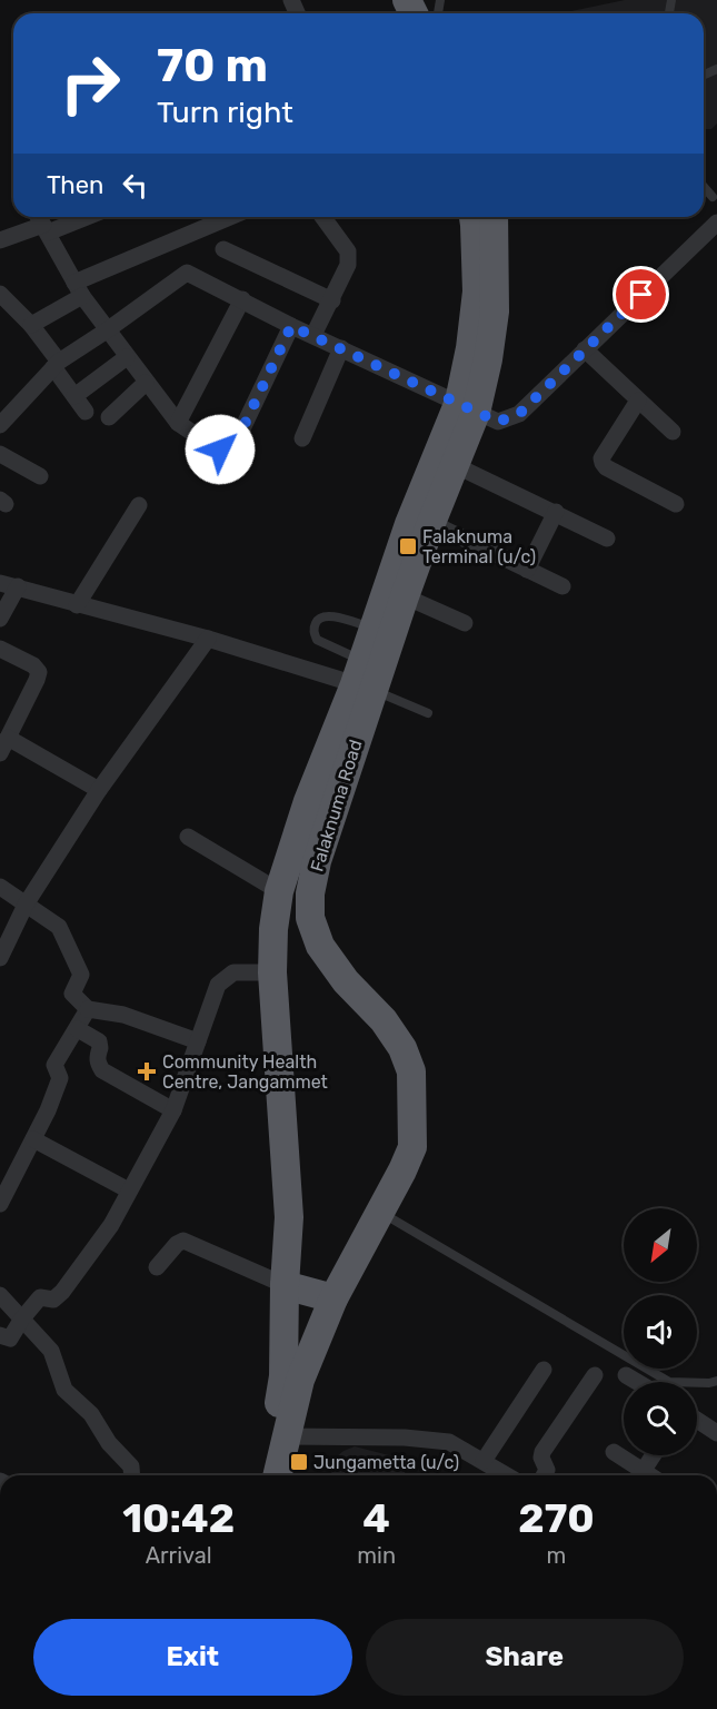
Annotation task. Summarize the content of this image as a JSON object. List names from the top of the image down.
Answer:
{
  "streets": {
    "highway": ["Falaknuma Road"]
  },
  "places": {
    "transit": ["Falaknuma Terminal (u/c)", "Jungametta (u/c)"],
    "health": ["Community Health Centre, Jangammet"]
  },
  "north": "bottom left",
  "page": {
    "turn": ["70 m", "Turn right"],
    "then": "Then",
    "eta": [
      "10:42",
      "Arrival",
      "4",
      "min",
      "270",
      "m"
    ],
    "buttons": ["Exit", "Share"]
  }
}
